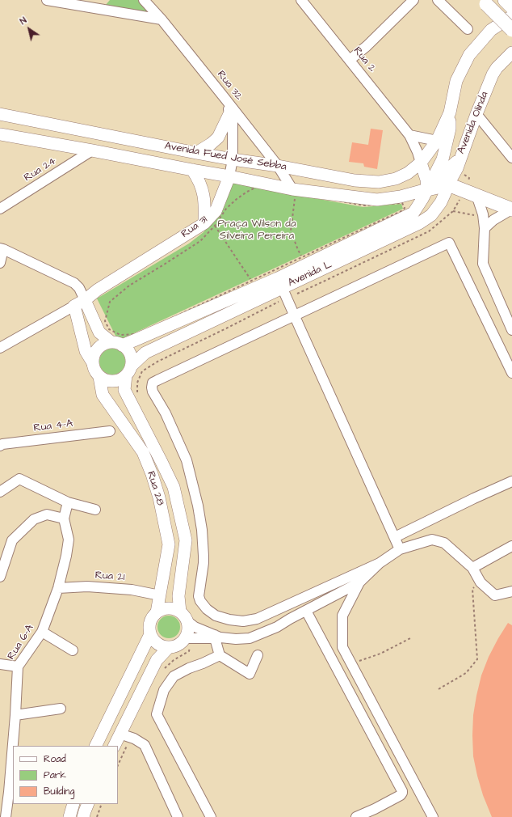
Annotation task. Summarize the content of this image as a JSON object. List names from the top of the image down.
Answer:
{
  "streets": {
    "main road": [
      "Avenida Olinda",
      "Avenida Fued José Sebba",
      "Rua 31",
      "Avenida L",
      "Rua 28"
    ],
    "street": [
      "Rua 2",
      "Rua 32",
      "Rua 24",
      "Rua 4-A",
      "Rua 21",
      "Rua 6-A"
    ]
  },
  "crossings": [
    ["Rua 2", "Avenida Fued José Sebba"],
    ["Rua 32", "Avenida Fued José Sebba"],
    ["Rua 32", "Rua 31"],
    ["Avenida Olinda", "Avenida Fued José Sebba"],
    ["Avenida Olinda", "Avenida L"],
    ["Avenida Fued José Sebba", "Rua 24"],
    ["Avenida Fued José Sebba", "Rua 31"],
    ["Avenida L", "Rua 28"],
    ["Rua 28", "Rua 21"],
    ["Rua 21", "Rua 6-A"]
  ],
  "parks": ["Praça Wilson da Silveira Pereira"],
  "legend": ["Road", "Park", "Building"],
  "north": "top left"
}
